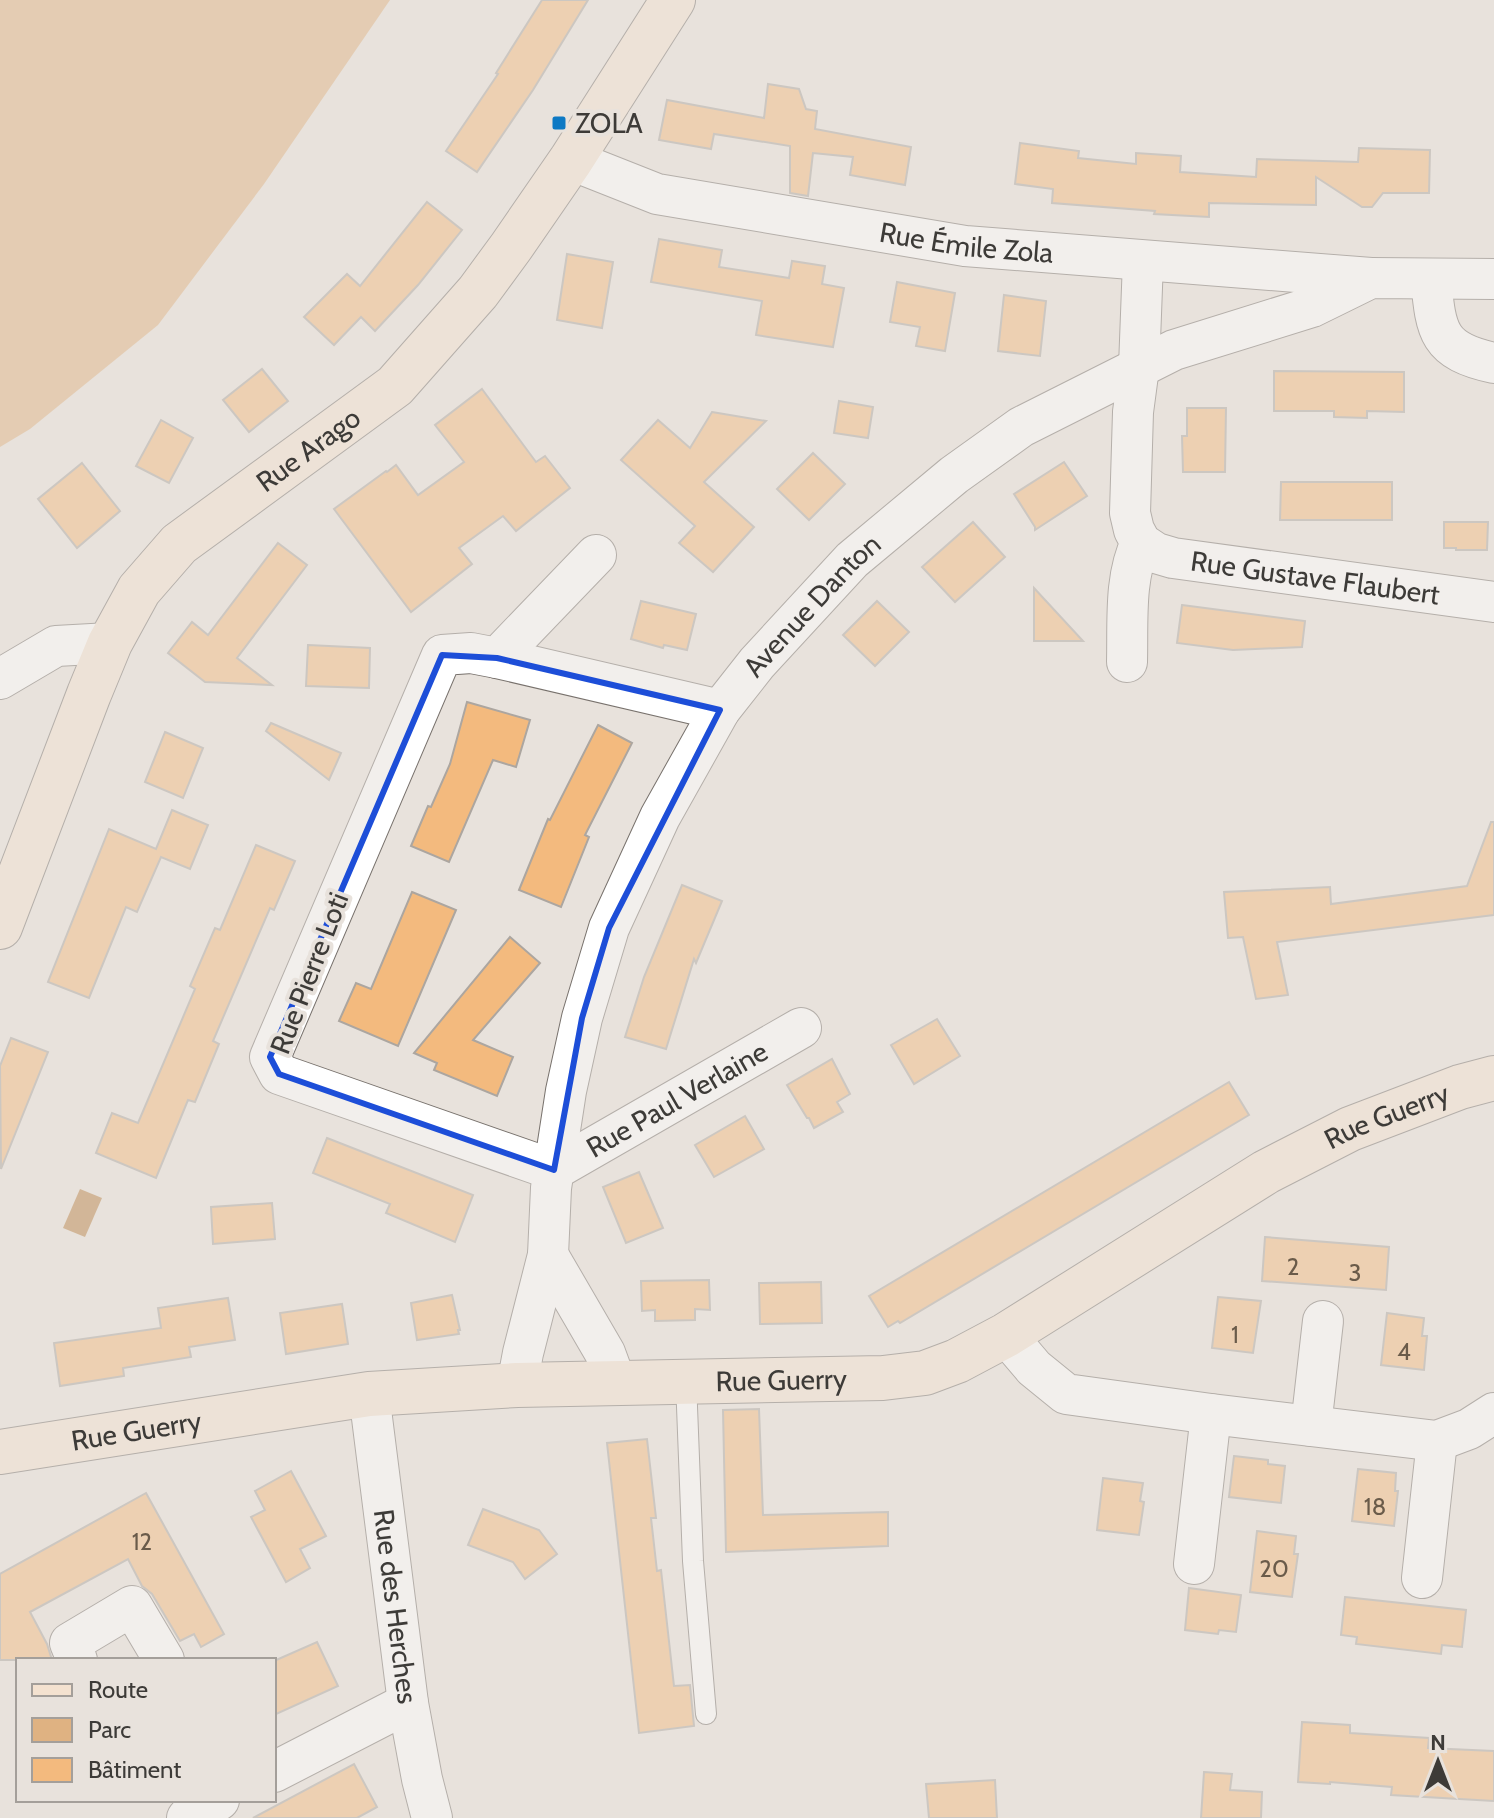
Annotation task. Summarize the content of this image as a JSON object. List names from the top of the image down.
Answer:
{
  "streets": {
    "street": [
      "Rue Émile Zola",
      "Rue Arago",
      "Rue Gustave Flaubert",
      "Avenue Danton",
      "Rue Pierre Loti",
      "Rue Paul Verlaine",
      "Rue Guerry",
      "Rue des Herches"
    ]
  },
  "crossings": [
    ["Rue Émile Zola", "Rue Arago"],
    ["Rue Émile Zola", "Avenue Danton"],
    ["Avenue Danton", "Rue Pierre Loti"],
    ["Avenue Danton", "Rue Paul Verlaine"],
    ["Avenue Danton", "Rue Guerry"],
    ["Rue Pierre Loti", "Rue Paul Verlaine"],
    ["Rue Guerry", "Rue des Herches"]
  ],
  "places": {
    "transit": ["ZOLA"]
  },
  "house_numbers": [
    "2",
    "3",
    "1",
    "4",
    "18",
    "12",
    "20"
  ],
  "legend": ["Route", "Parc", "Bâtiment"],
  "north": "top"
}
